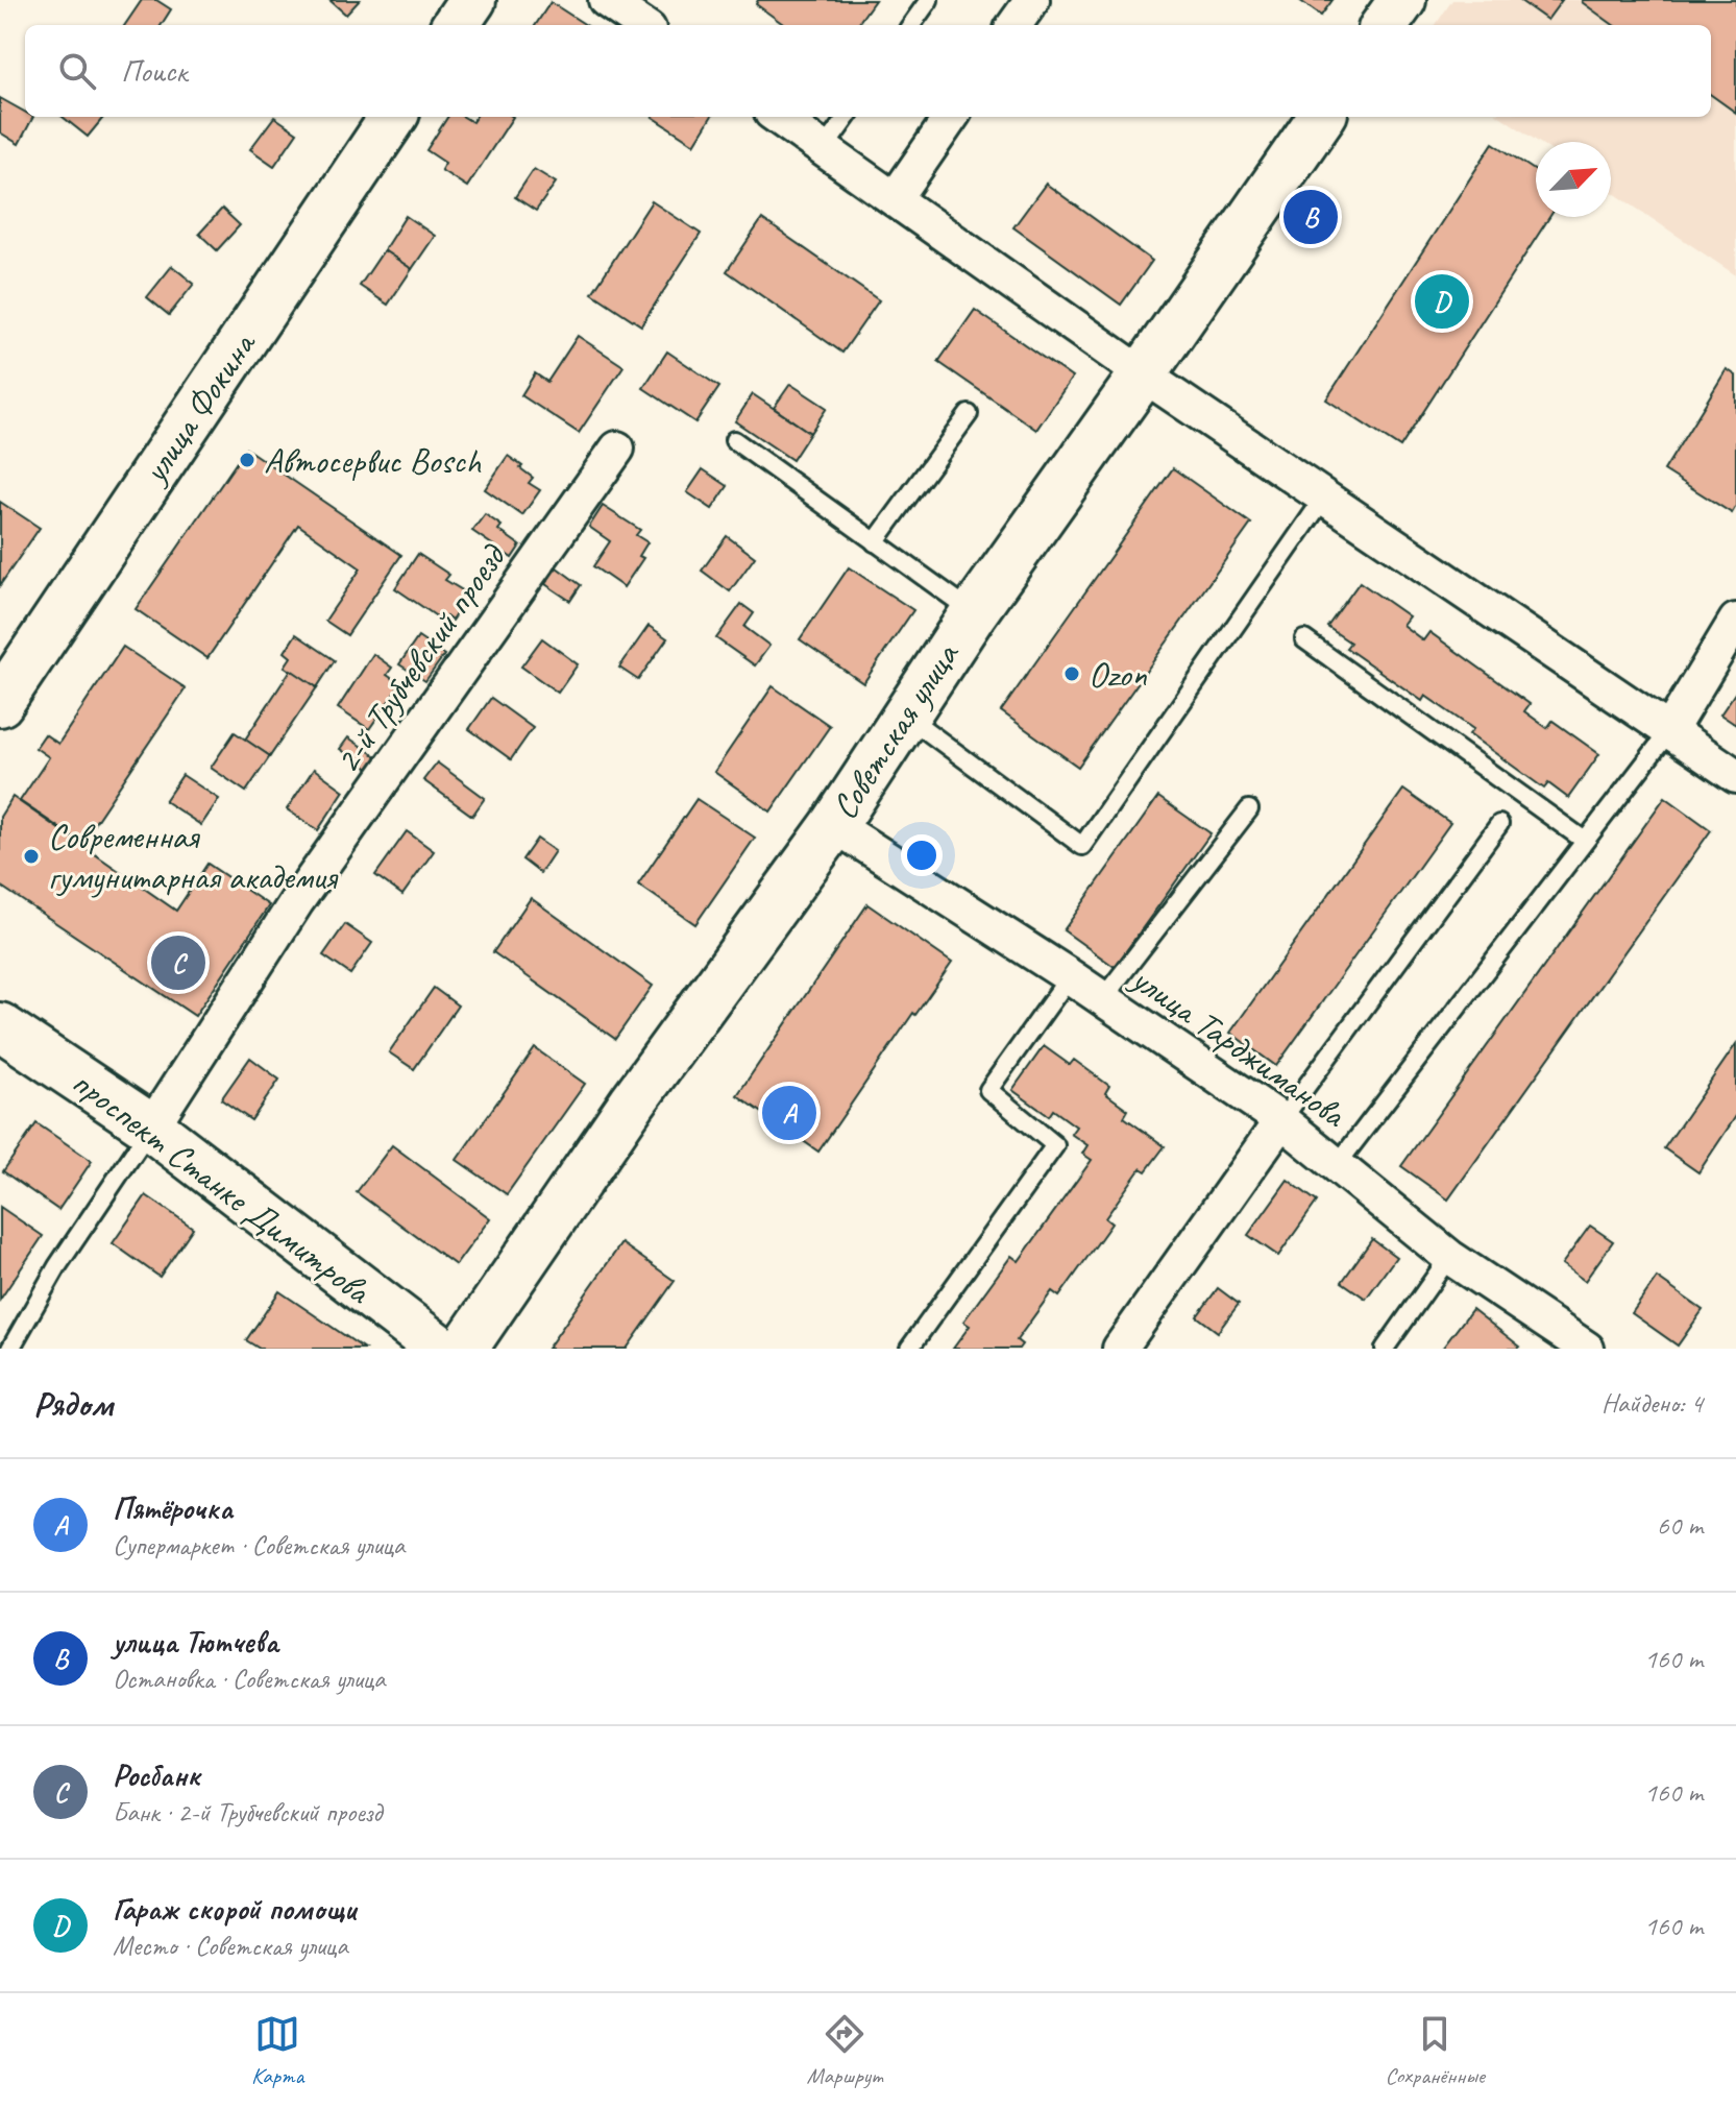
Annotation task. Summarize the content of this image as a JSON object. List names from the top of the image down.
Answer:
{
  "streets": {
    "main road": ["улица Фокина", "Советская улица", "проспект Станке Димитрова"],
    "street": ["2-й Трубчевский проезд", "улица Тарджиманова"]
  },
  "crossings": [
    ["2-й Трубчевский проезд", "проспект Станке Димитрова"],
    ["Советская улица", "улица Тарджиманова"]
  ],
  "places": ["Автосервис Bosch", "Ozon", "Современная гумунитарная академия"],
  "north": "top right",
  "page": {
    "search": "Поиск",
    "pins": [
      "B",
      "D",
      "C",
      "A"
    ],
    "heading": ["Рядом", "Найдено: 4"],
    "list": [
      {
        "mark": "A",
        "name": "Пятёрочка",
        "note": "Супермаркет · Советская улица",
        "value": "60 m"
      },
      {
        "mark": "B",
        "name": "улица Тютчева",
        "note": "Остановка · Советская улица",
        "value": "160 m"
      },
      {
        "mark": "C",
        "name": "Росбанк",
        "note": "Банк · 2-й Трубчевский проезд",
        "value": "160 m"
      },
      {
        "mark": "D",
        "name": "Гараж скорой помощи",
        "note": "Место · Советская улица",
        "value": "160 m"
      }
    ],
    "nav": ["Карта", "Маршрут", "Сохранённые"]
  }
}
